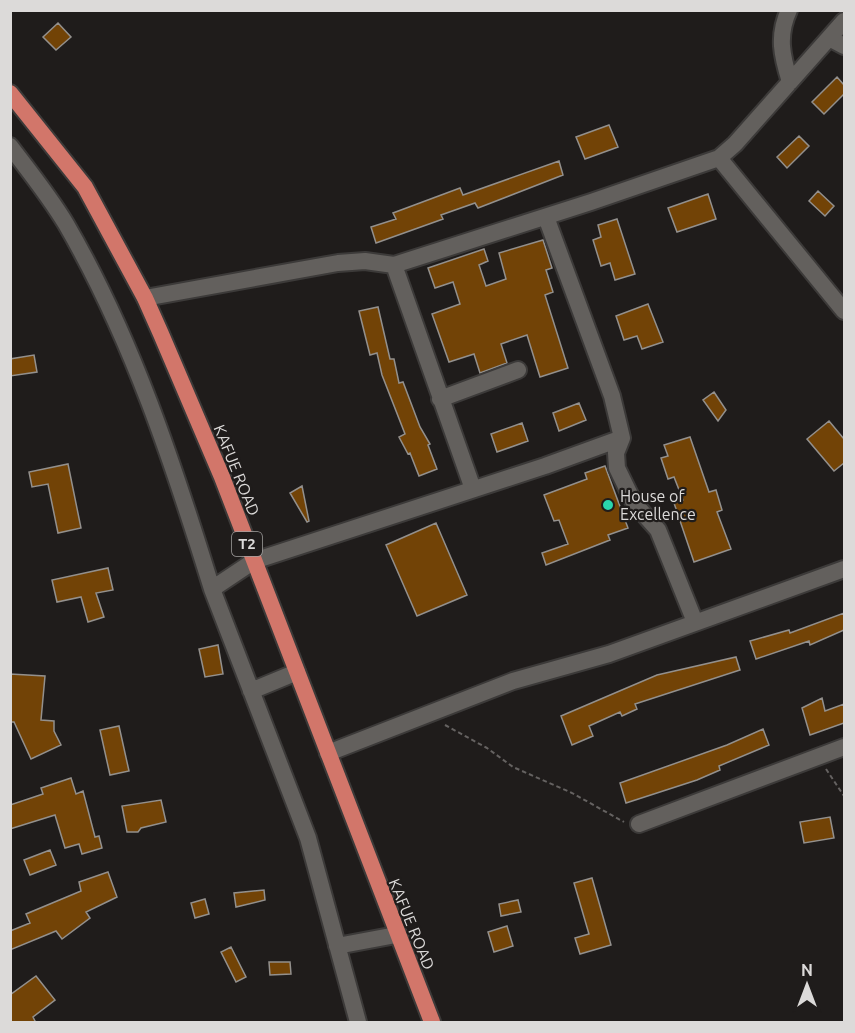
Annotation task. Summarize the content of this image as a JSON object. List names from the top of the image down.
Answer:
{
  "streets": {
    "highway": ["KAFUE ROAD", "T2"]
  },
  "places": ["House of Excellence"],
  "north": "top"
}
